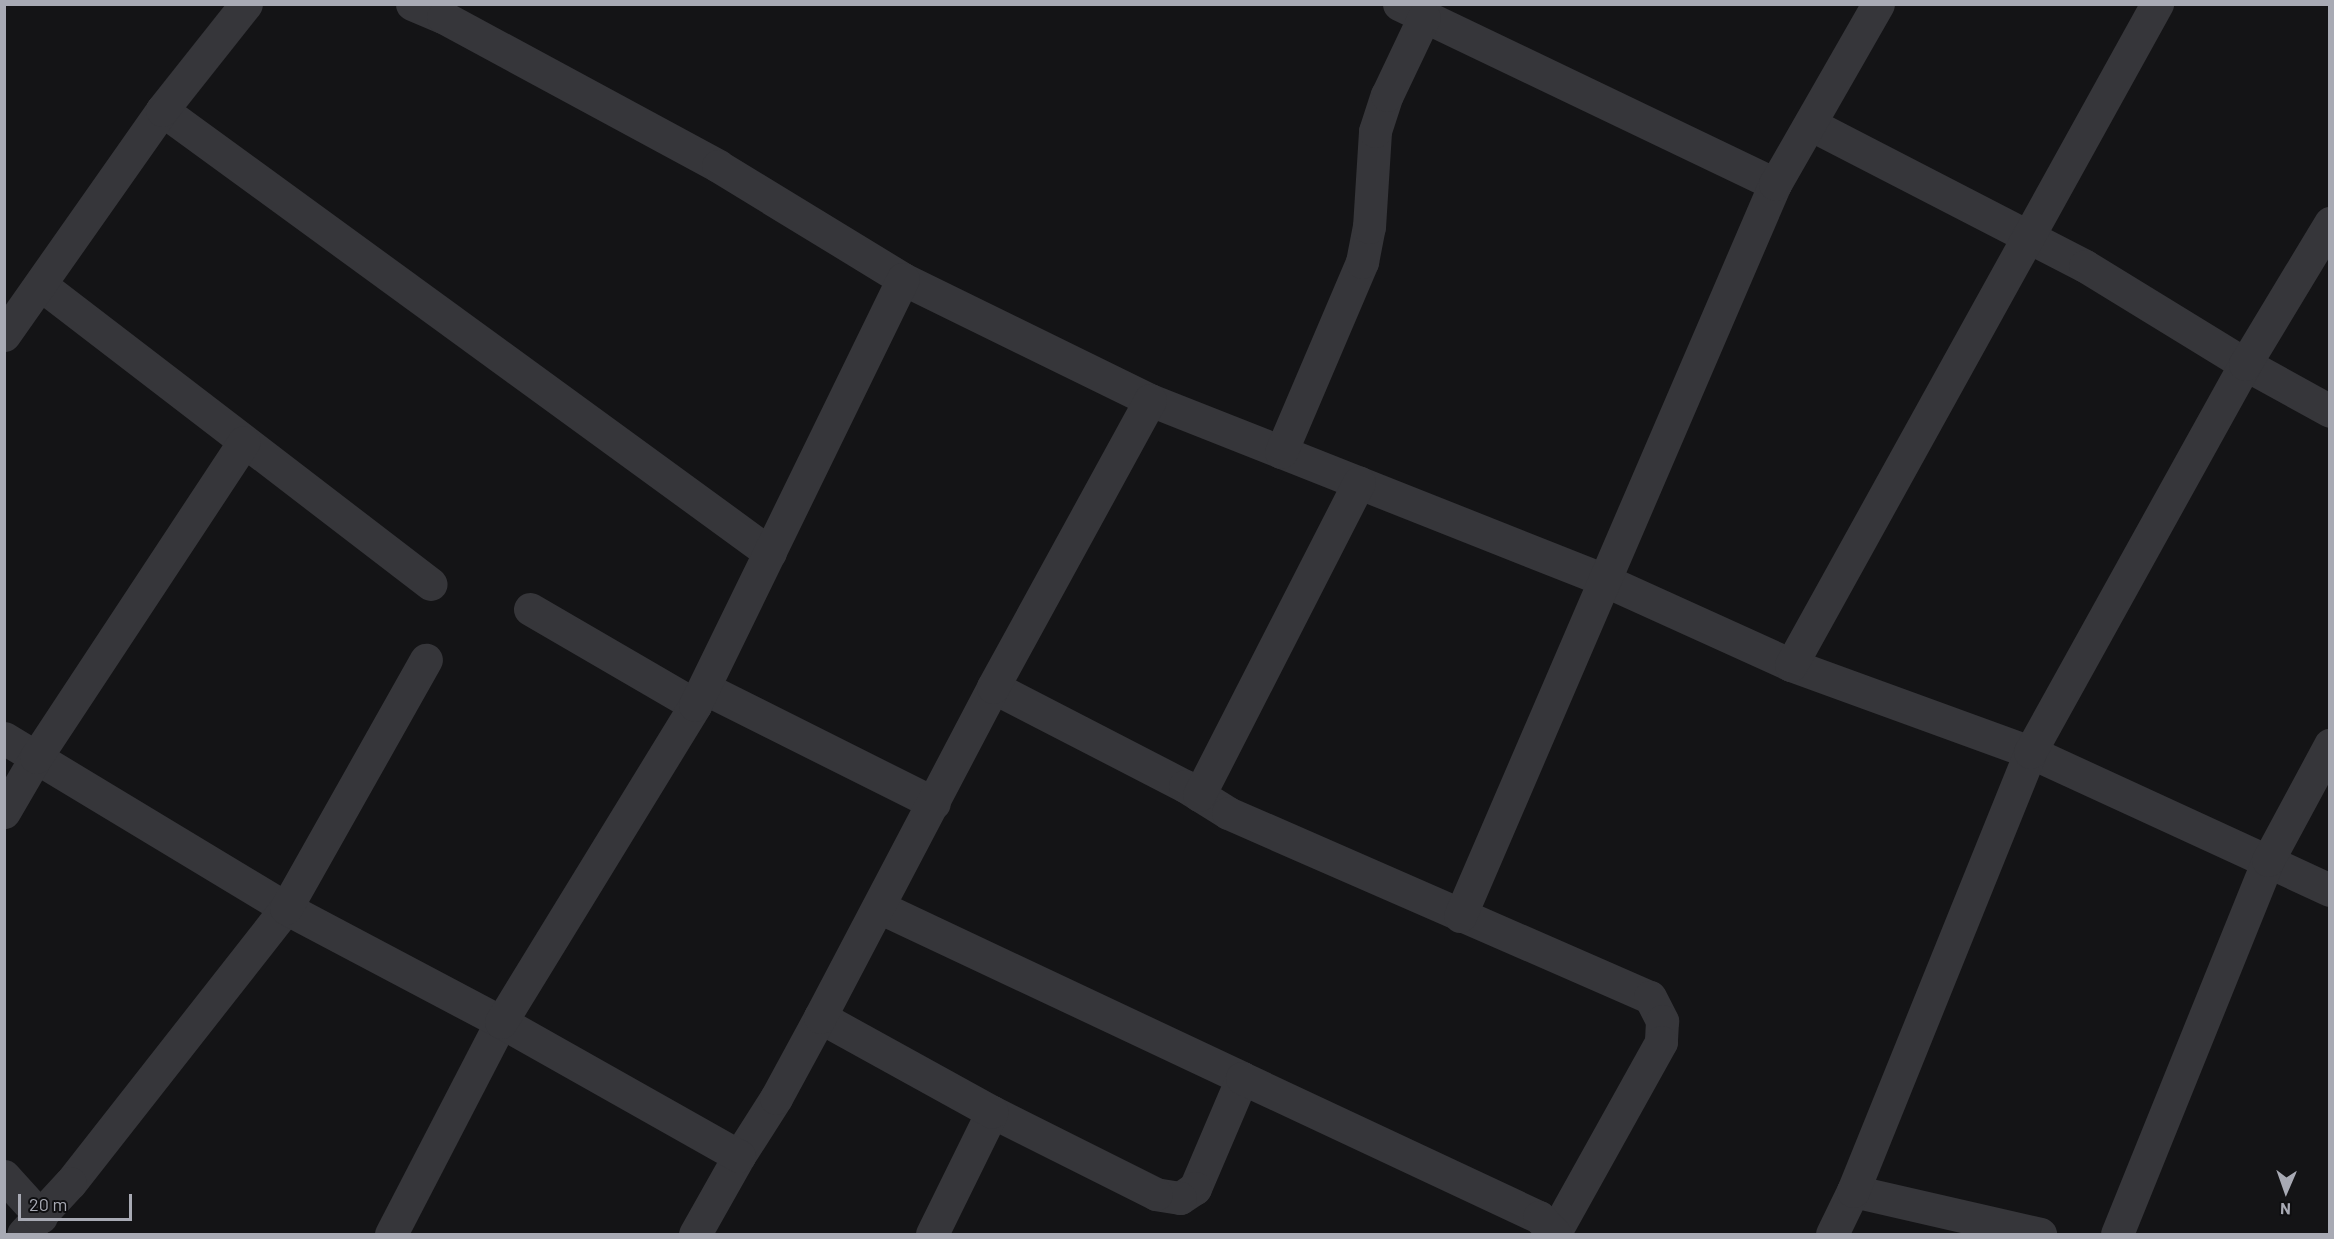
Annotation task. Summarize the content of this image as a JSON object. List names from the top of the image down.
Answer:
{
  "scale_bar": "20 m",
  "north": "bottom"
}
